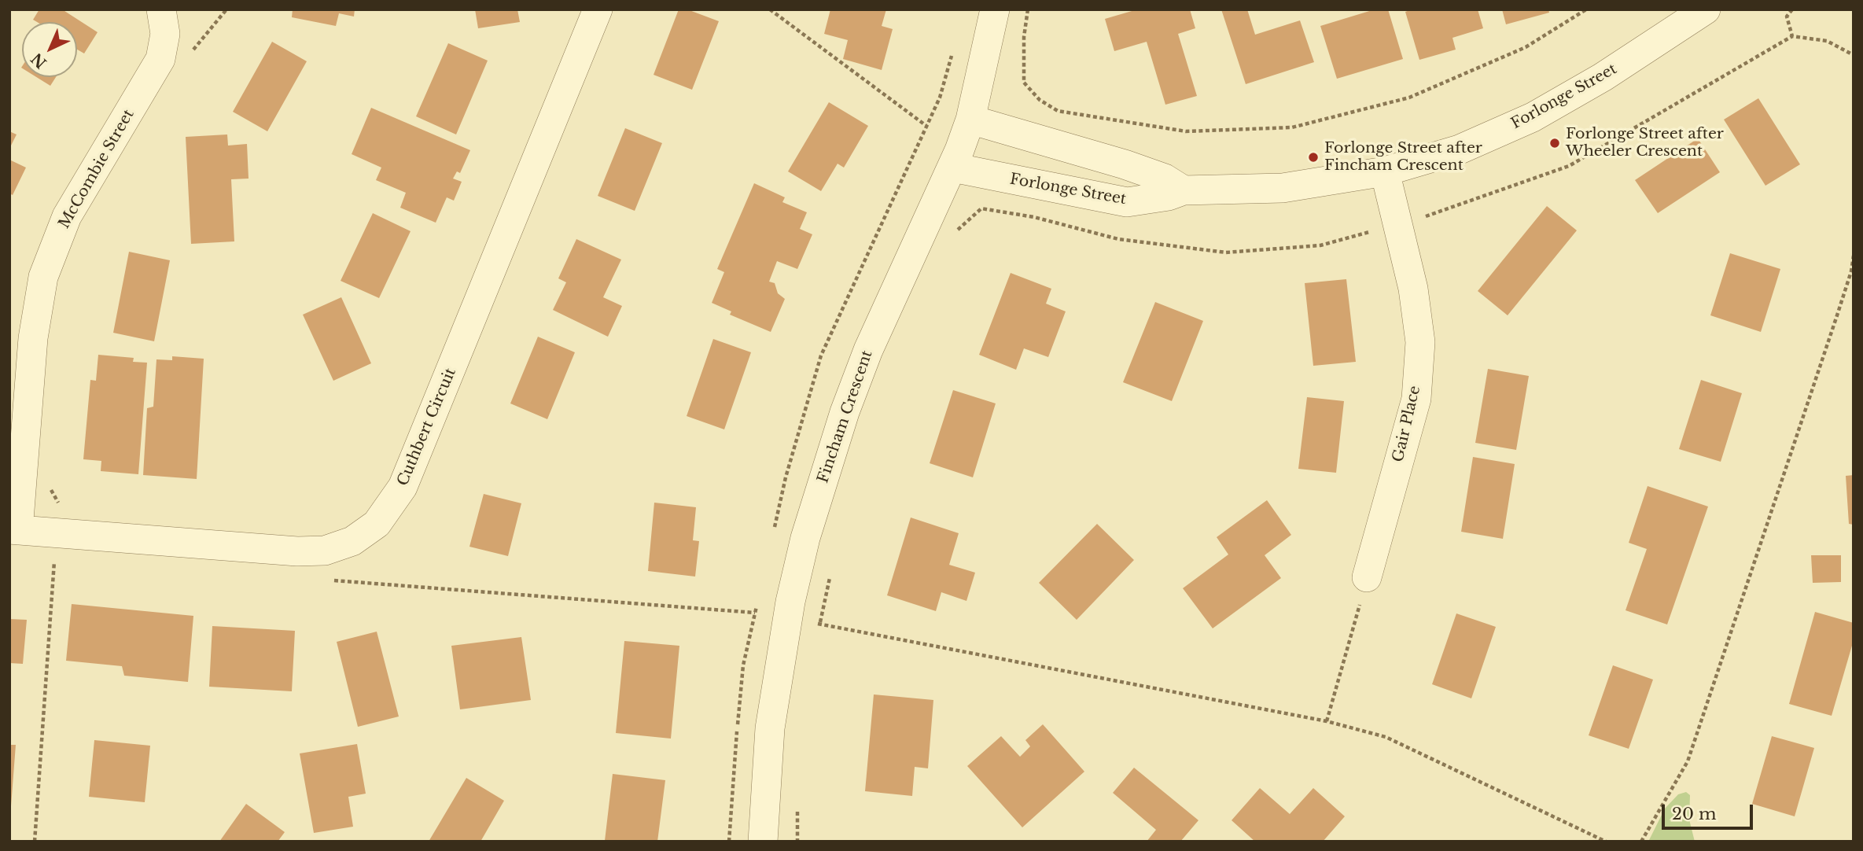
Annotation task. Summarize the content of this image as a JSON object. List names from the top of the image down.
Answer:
{
  "streets": {
    "street": [
      "Forlonge Street",
      "McCombie Street",
      "Fincham Crescent",
      "Gair Place",
      "Cuthbert Circuit"
    ]
  },
  "crossings": [
    ["Forlonge Street", "Fincham Crescent"],
    ["Forlonge Street", "Gair Place"],
    ["McCombie Street", "Cuthbert Circuit"]
  ],
  "places": ["Forlonge Street after Wheeler Crescent", "Forlonge Street after Fincham Crescent"],
  "scale_bar": "20 m",
  "north": "bottom left"
}
